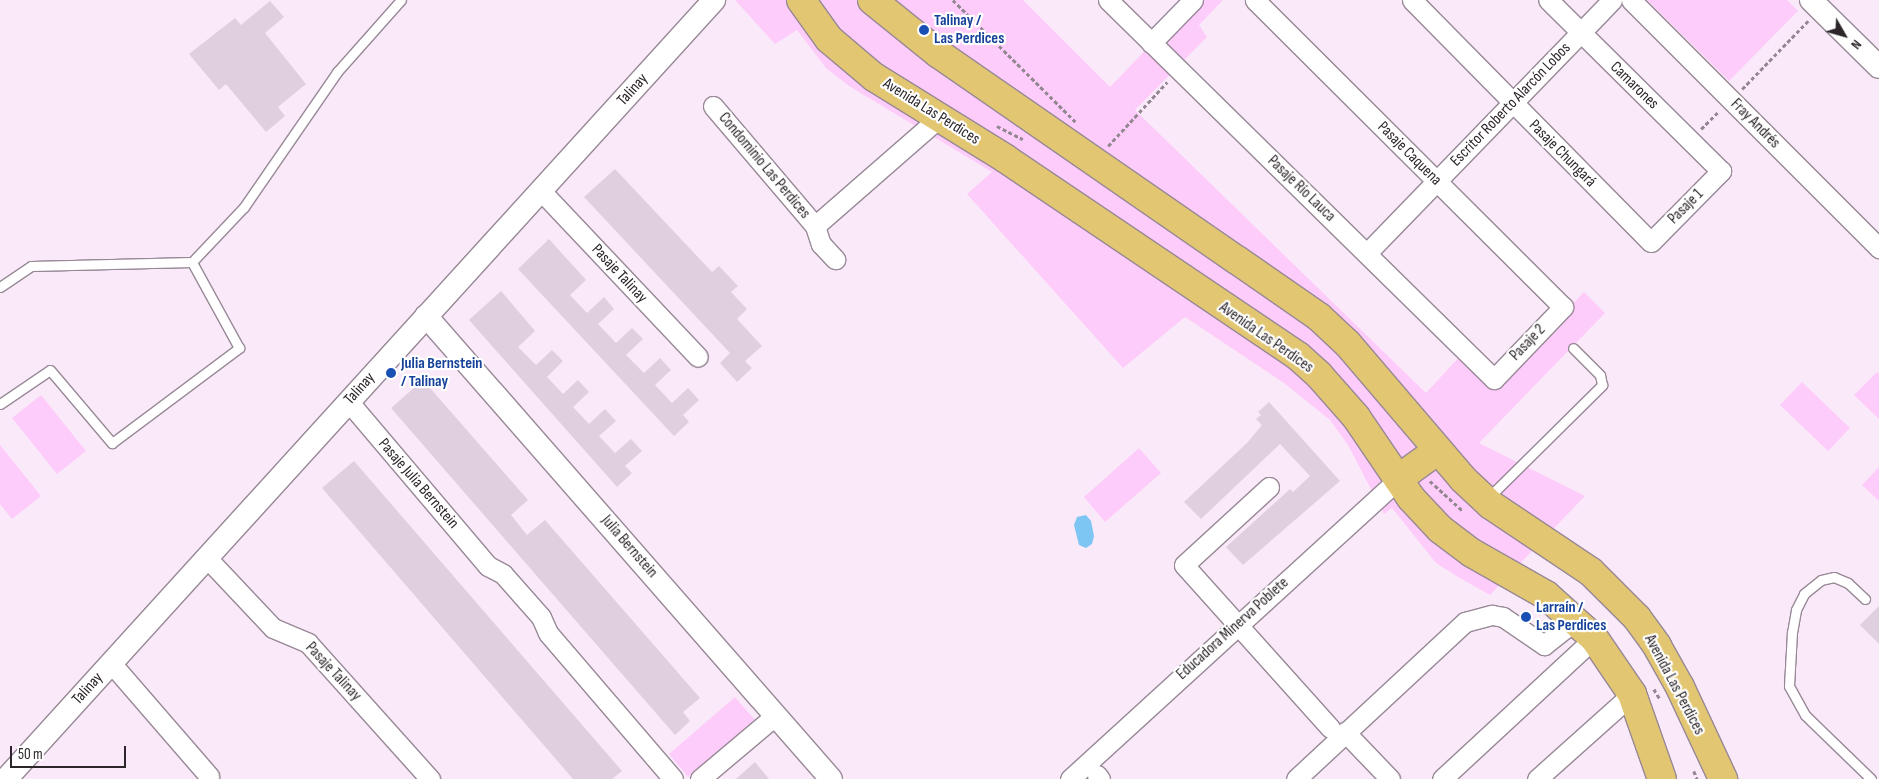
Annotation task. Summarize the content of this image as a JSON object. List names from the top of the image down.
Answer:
{
  "streets": {
    "main road": ["Avenida Las Perdices"],
    "street": [
      "Camarones",
      "Talinay",
      "Escritor Roberto Alarcón Lobos",
      "Fray Andrés",
      "Pasaje Caquena",
      "Pasaje Chungará",
      "Condominio Las Perdices",
      "Pasaje Río Lauca",
      "Pasaje 1",
      "Pasaje Talinay",
      "Pasaje 2",
      "Pasaje Julia Bernstein",
      "Julia Bernstein",
      "Educadora Minerva Poblete"
    ]
  },
  "crossings": [
    ["Camarones", "Escritor Roberto Alarcón Lobos"],
    ["Camarones", "Pasaje 1"],
    ["Talinay", "Pasaje Talinay"],
    ["Talinay", "Pasaje Julia Bernstein"],
    ["Talinay", "Julia Bernstein"],
    ["Escritor Roberto Alarcón Lobos", "Pasaje Caquena"],
    ["Escritor Roberto Alarcón Lobos", "Pasaje Chungará"],
    ["Escritor Roberto Alarcón Lobos", "Pasaje Río Lauca"],
    ["Avenida Las Perdices", "Condominio Las Perdices"],
    ["Avenida Las Perdices", "Educadora Minerva Poblete"],
    ["Pasaje Caquena", "Pasaje 2"],
    ["Pasaje Chungará", "Pasaje 1"],
    ["Pasaje Río Lauca", "Pasaje 2"]
  ],
  "places": ["Talinay / Las Perdices", "Julia Bernstein / Talinay", "Larraín / Las Perdices"],
  "scale_bar": "50 m",
  "north": "bottom right"
}
